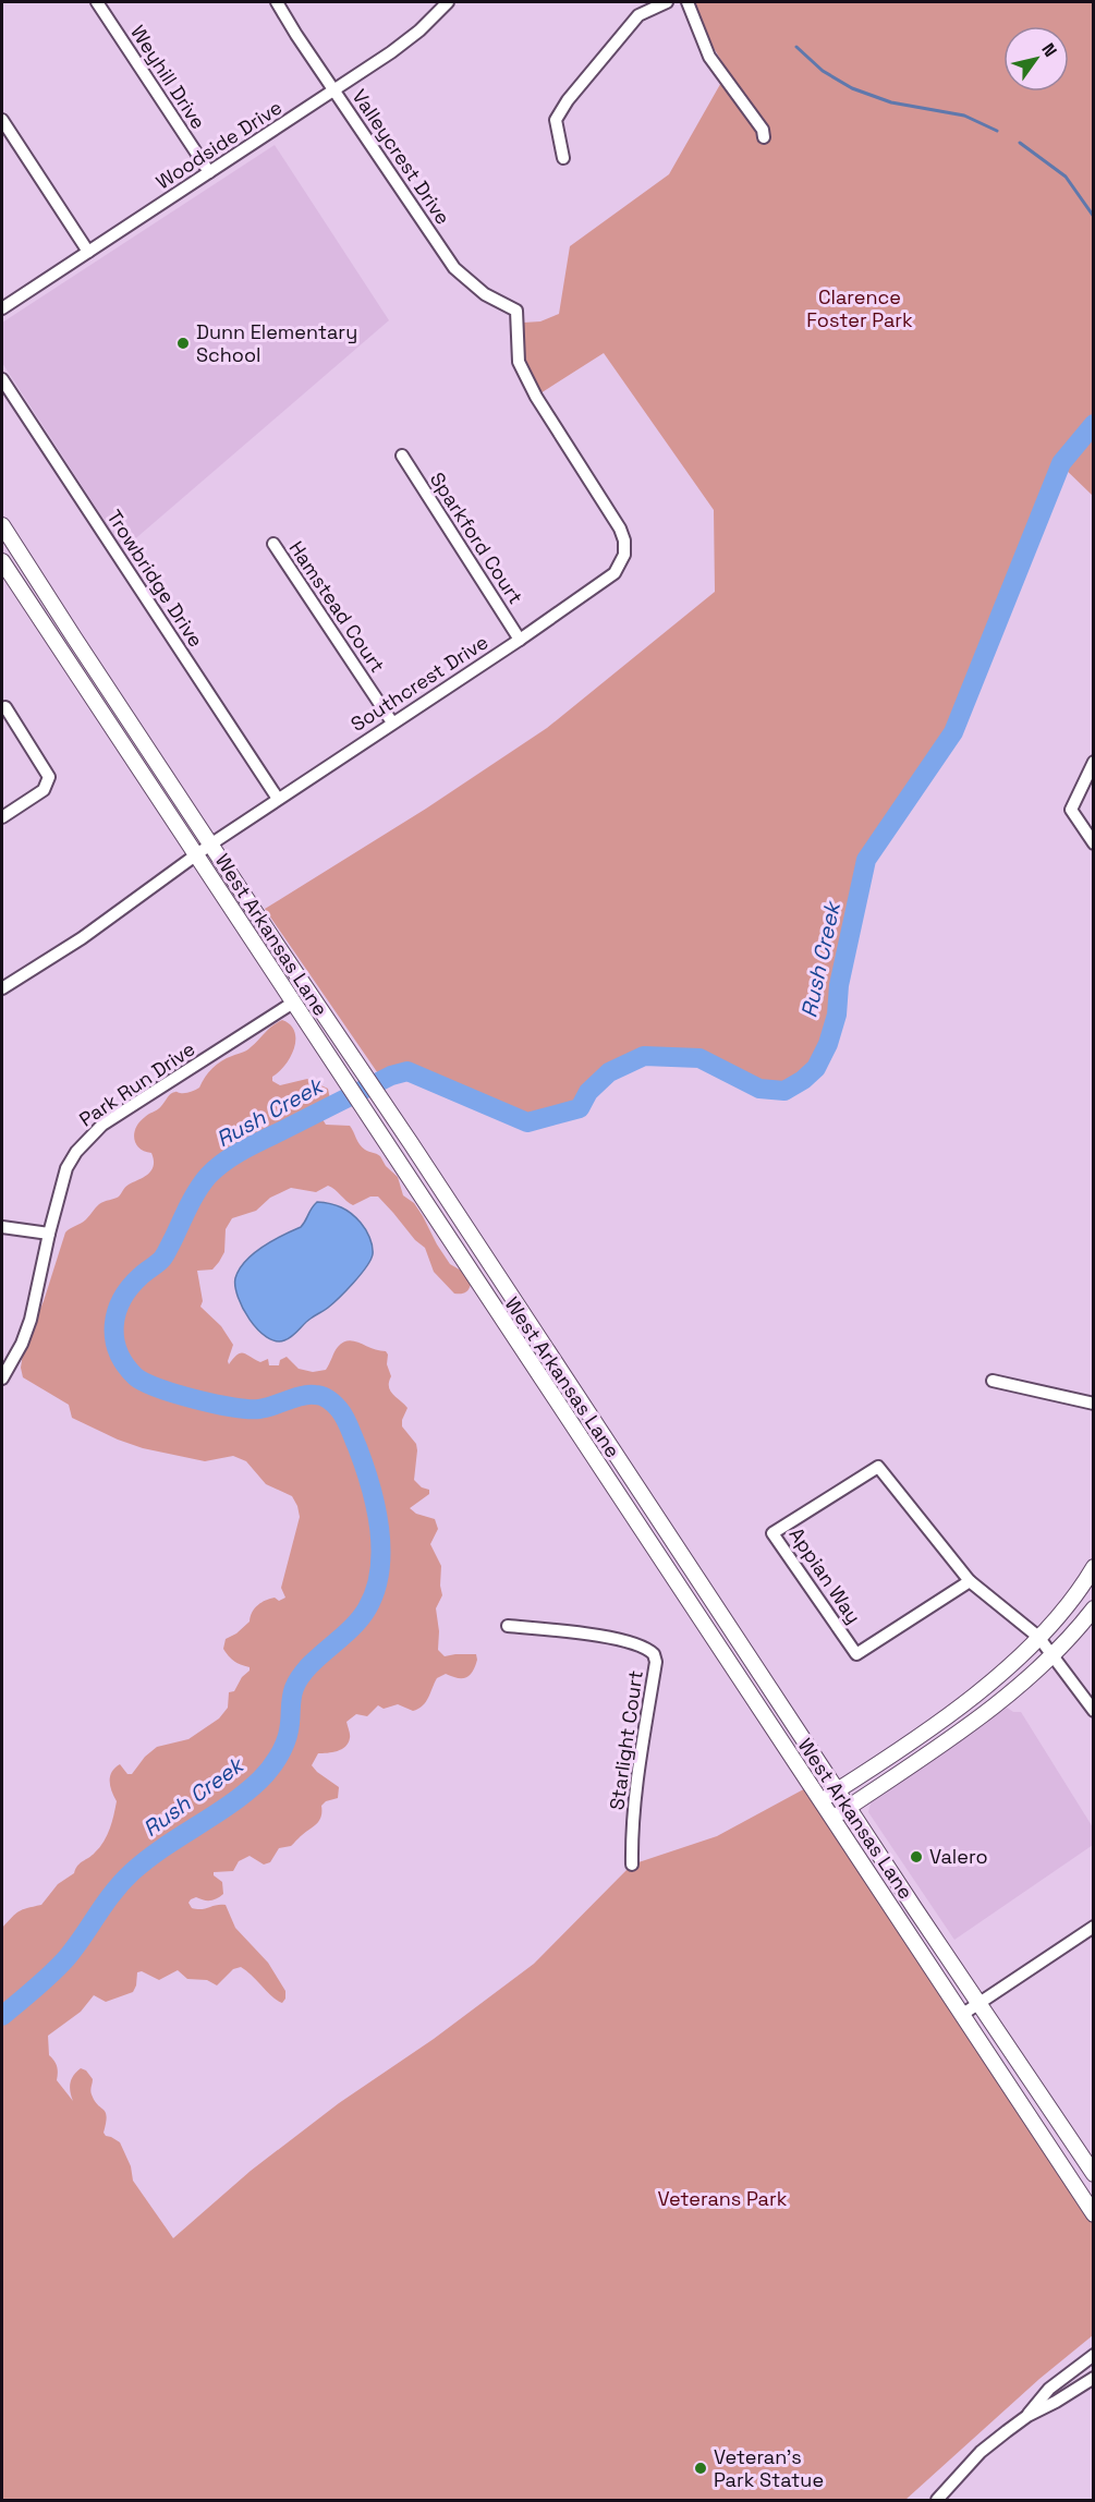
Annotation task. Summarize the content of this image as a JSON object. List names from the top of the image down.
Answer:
{
  "streets": {
    "main road": ["West Arkansas Lane"],
    "street": [
      "Weyhill Drive",
      "Woodside Drive",
      "Valleycrest Drive",
      "Sparkford Court",
      "Trowbridge Drive",
      "Hamstead Court",
      "Southcrest Drive",
      "Park Run Drive",
      "Appian Way",
      "Starlight Court"
    ]
  },
  "crossings": [
    ["Weyhill Drive", "Woodside Drive"],
    ["Woodside Drive", "Valleycrest Drive"],
    ["Valleycrest Drive", "Southcrest Drive"],
    ["Sparkford Court", "Southcrest Drive"],
    ["Trowbridge Drive", "Southcrest Drive"],
    ["Hamstead Court", "Southcrest Drive"],
    ["Southcrest Drive", "West Arkansas Lane"],
    ["West Arkansas Lane", "Park Run Drive"]
  ],
  "water": ["Rush Creek"],
  "parks": ["Clarence Foster Park", "Veterans Park"],
  "places": ["Dunn Elementary School", "Valero", "Veteran's Park Statue"],
  "north": "top right"
}
